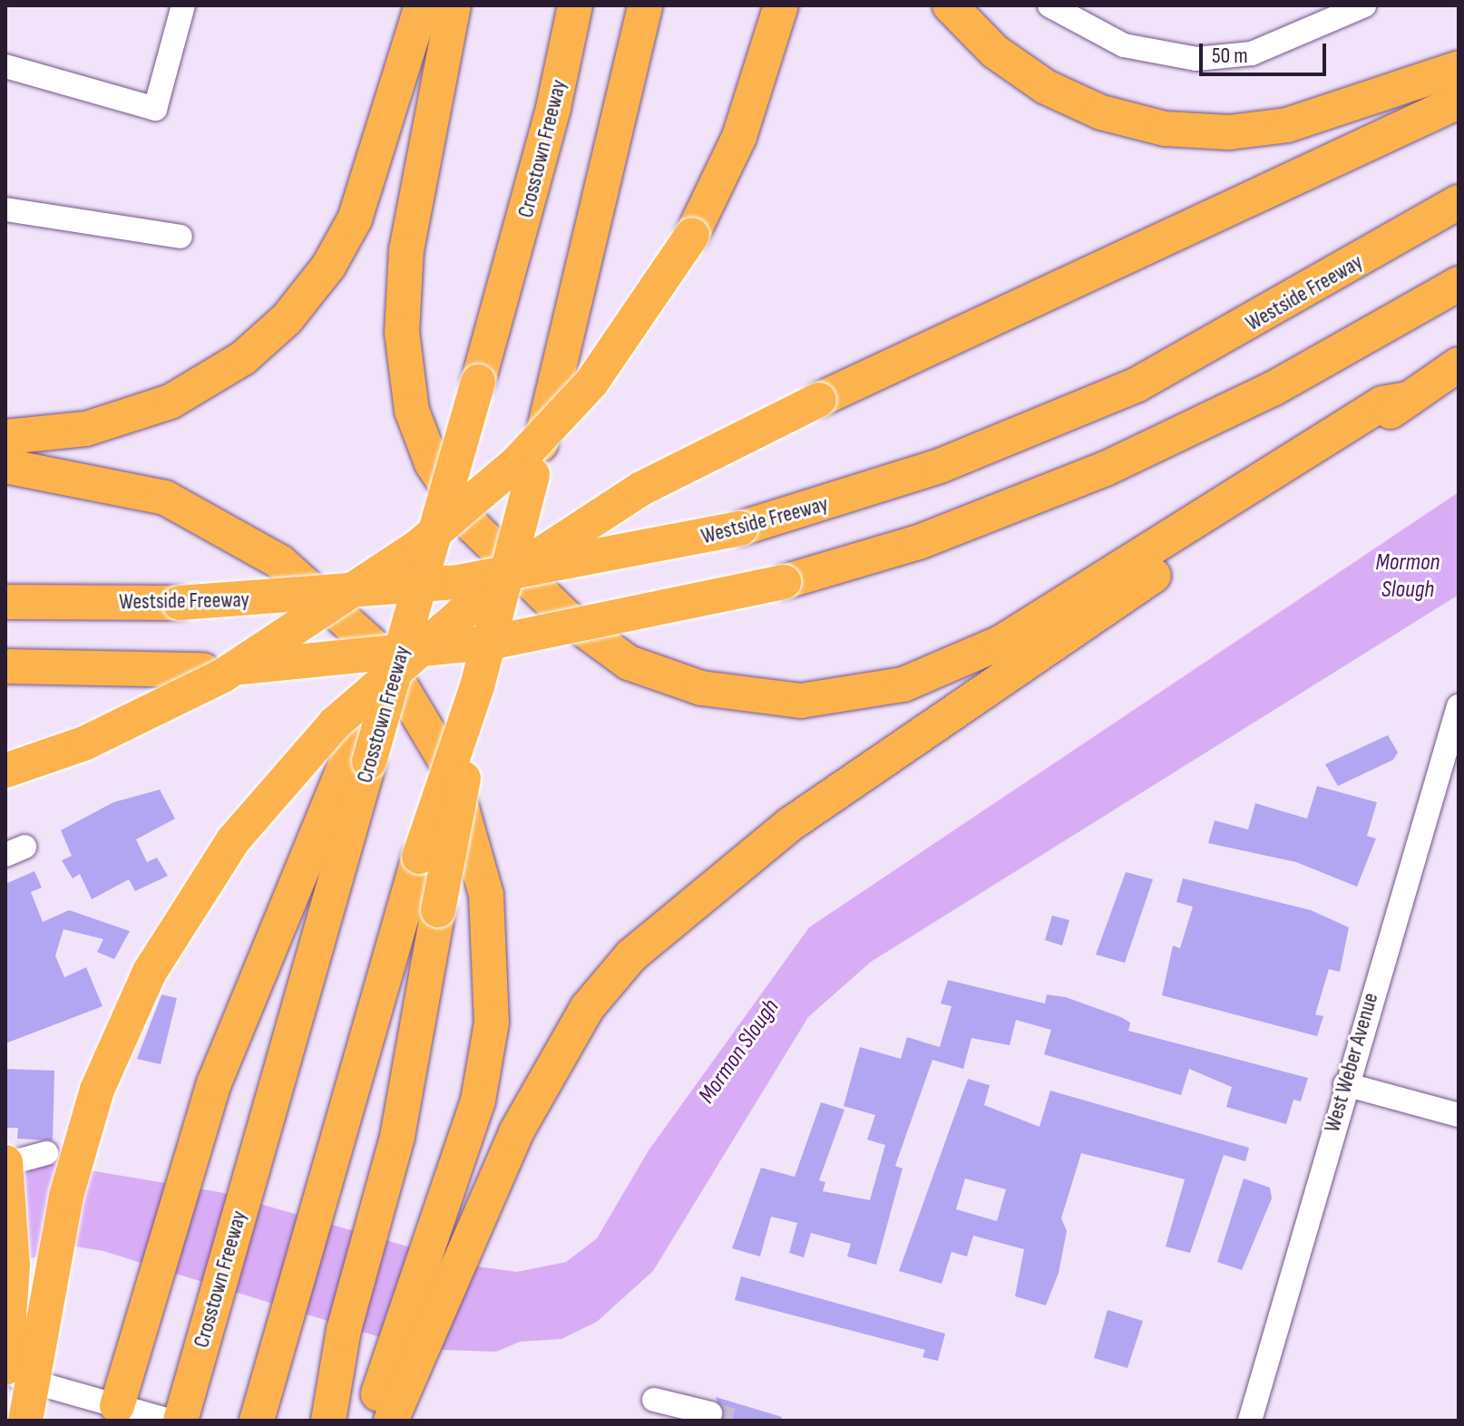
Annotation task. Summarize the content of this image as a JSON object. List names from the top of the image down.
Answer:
{
  "streets": {
    "highway": ["Crosstown Freeway", "Westside Freeway"],
    "street": ["West Weber Avenue"]
  },
  "water": ["Mormon Slough"],
  "scale_bar": "50 m"
}
